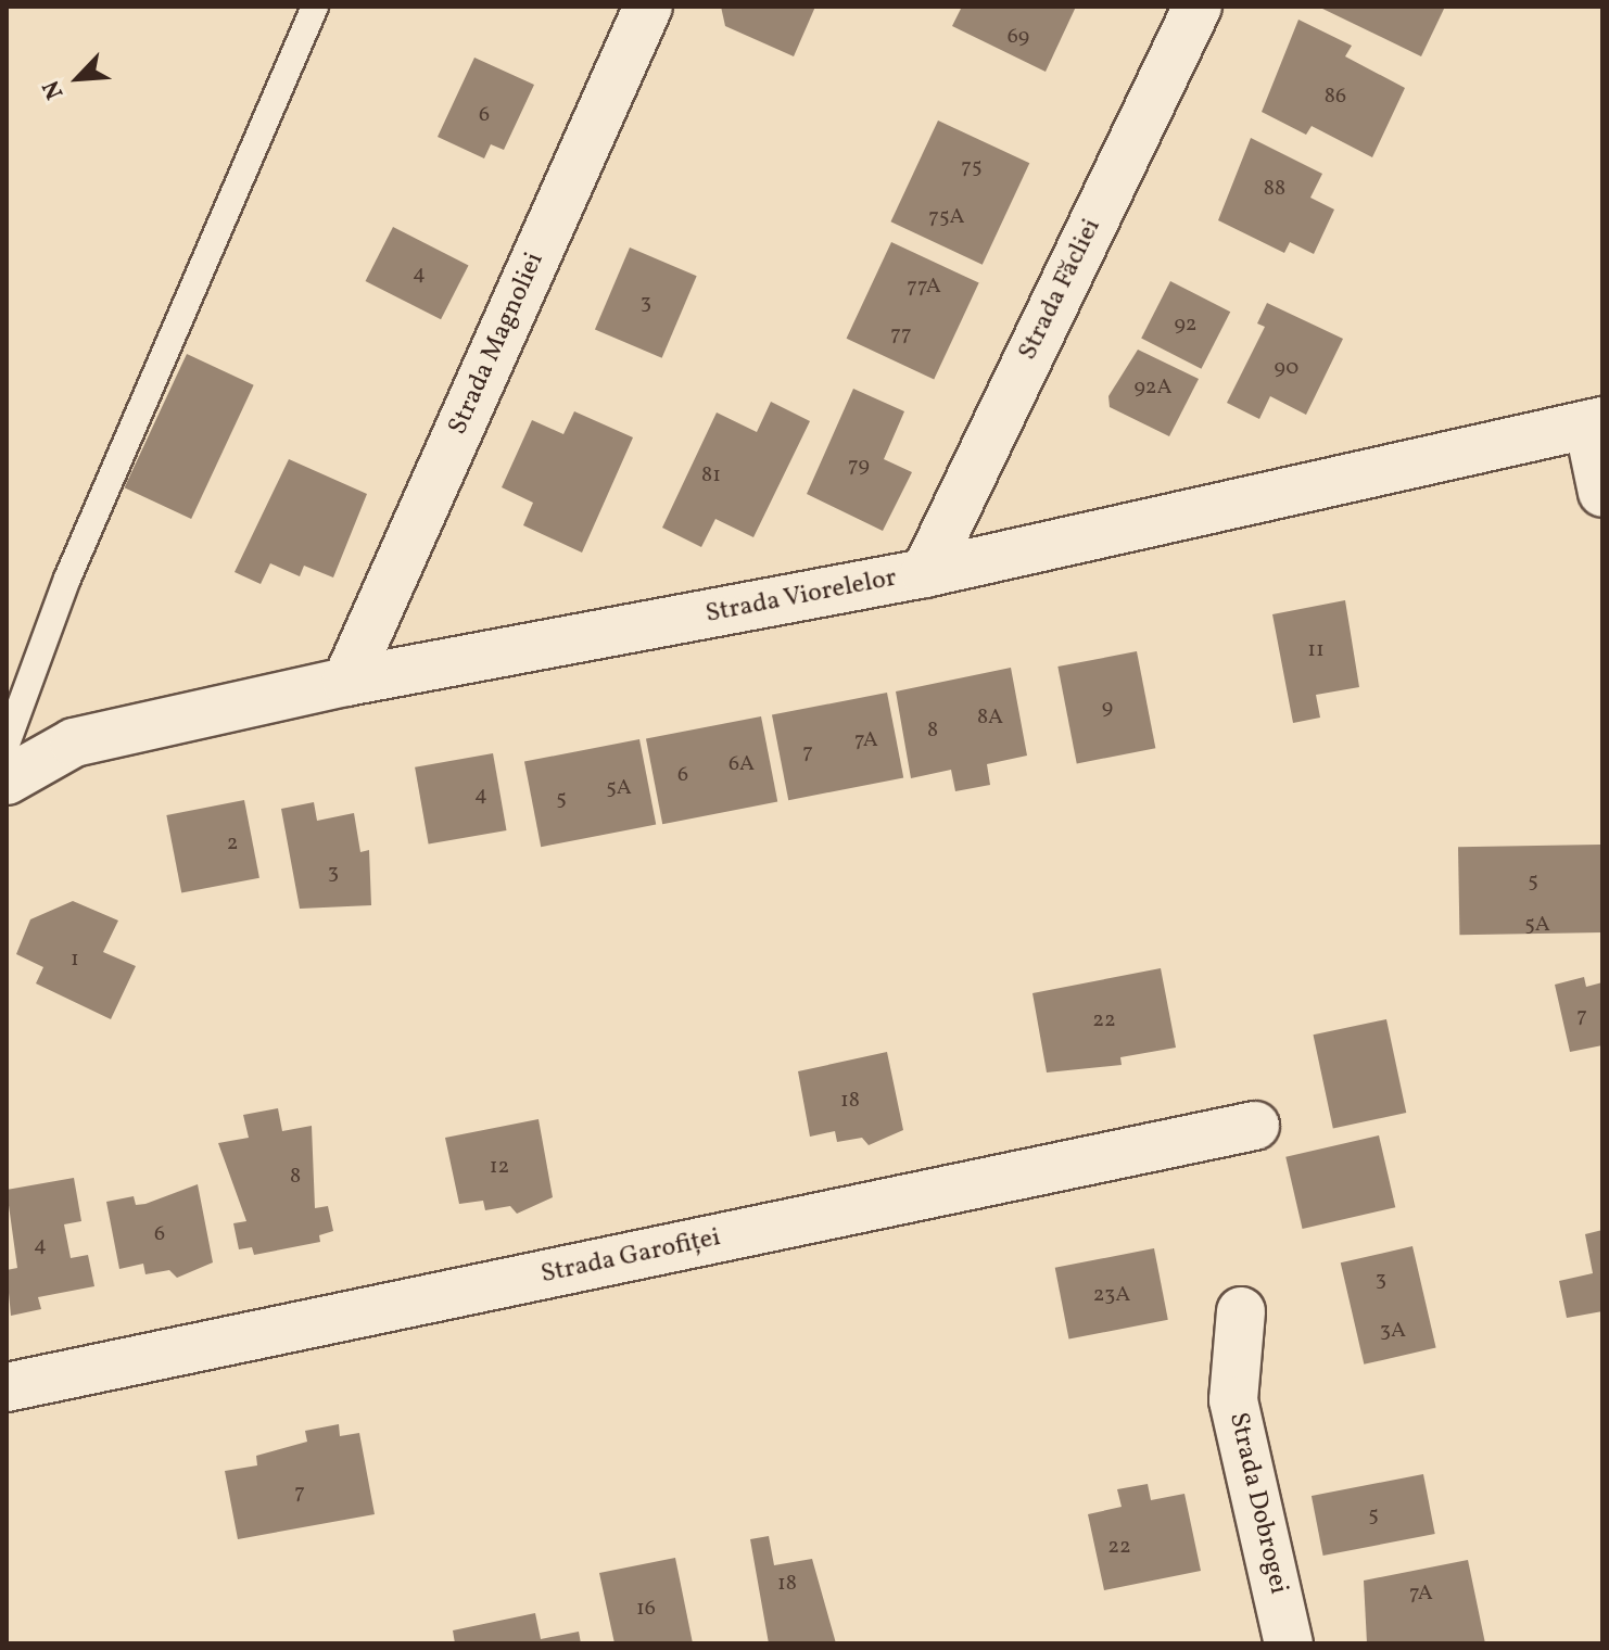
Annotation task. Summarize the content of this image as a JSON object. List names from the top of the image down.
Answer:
{
  "streets": {
    "street": [
      "Strada Făcliei",
      "Strada Magnoliei",
      "Strada Viorelelor",
      "Strada Garofiței",
      "Strada Dobrogei"
    ]
  },
  "crossings": [
    ["Strada Făcliei", "Strada Viorelelor"],
    ["Strada Magnoliei", "Strada Viorelelor"]
  ],
  "house_numbers": [
    "69",
    "86",
    "6",
    "75",
    "88",
    "75A",
    "4",
    "77A",
    "3",
    "92",
    "77",
    "90",
    "92A",
    "79",
    "81",
    "11",
    "9",
    "8A",
    "8",
    "7A",
    "7",
    "6A",
    "6",
    "5A",
    "4",
    "5",
    "2",
    "3",
    "5",
    "5A",
    "1",
    "7",
    "22",
    "18",
    "12",
    "8",
    "6",
    "4",
    "3",
    "23A",
    "3A",
    "7",
    "5",
    "22",
    "18",
    "7A",
    "16"
  ],
  "north": "bottom left"
}
